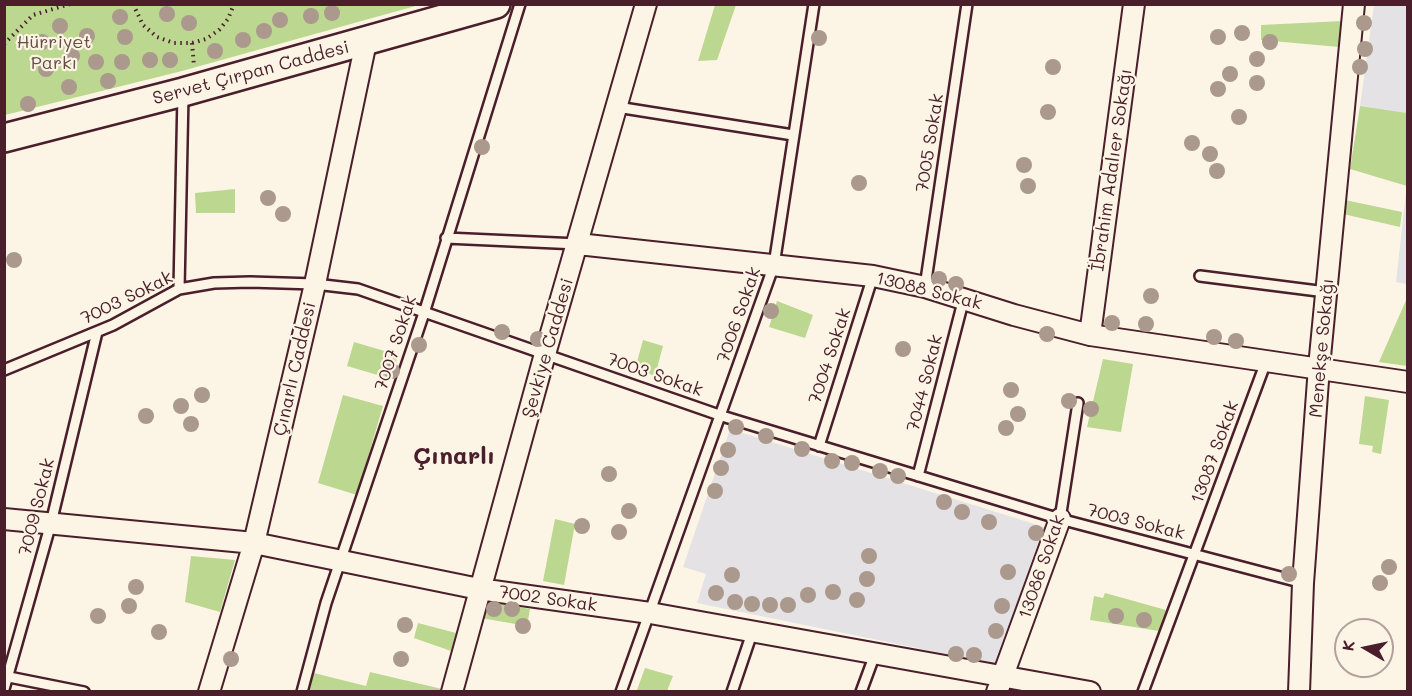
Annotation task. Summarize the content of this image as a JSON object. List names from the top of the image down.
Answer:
{
  "streets": {
    "main road": ["Servet Çırpan Caddesi"],
    "street": [
      "İbrahim Adalıer Sokağı",
      "13088 Sokak",
      "Şevkiye Caddesi",
      "Menekşe Sokağı",
      "Çınarlı Caddesi",
      "13086 Sokak",
      "7002 Sokak"
    ],
    "lane": [
      "7005 Sokak",
      "7003 Sokak",
      "7006 Sokak",
      "7007 Sokak",
      "7004 Sokak",
      "7044 Sokak",
      "13087 Sokak",
      "7009 Sokak"
    ]
  },
  "crossings": [
    ["Servet Çırpan Caddesi", "Çınarlı Caddesi"],
    ["7005 Sokak", "13088 Sokak"],
    ["İbrahim Adalıer Sokağı", "13088 Sokak"],
    ["13088 Sokak", "7006 Sokak"],
    ["13088 Sokak", "7007 Sokak"],
    ["13088 Sokak", "Şevkiye Caddesi"],
    ["13088 Sokak", "Menekşe Sokağı"],
    ["13088 Sokak", "7004 Sokak"],
    ["13088 Sokak", "7044 Sokak"],
    ["13088 Sokak", "13087 Sokak"],
    ["7003 Sokak", "7006 Sokak"],
    ["7003 Sokak", "7007 Sokak"],
    ["7003 Sokak", "Şevkiye Caddesi"],
    ["7003 Sokak", "Menekşe Sokağı"],
    ["7003 Sokak", "7004 Sokak"],
    ["7003 Sokak", "Çınarlı Caddesi"],
    ["7003 Sokak", "7044 Sokak"],
    ["7003 Sokak", "13087 Sokak"],
    ["7003 Sokak", "7009 Sokak"],
    ["7003 Sokak", "13086 Sokak"],
    ["7006 Sokak", "7002 Sokak"],
    ["7007 Sokak", "7002 Sokak"],
    ["Şevkiye Caddesi", "7002 Sokak"],
    ["Çınarlı Caddesi", "7002 Sokak"],
    ["7009 Sokak", "7002 Sokak"],
    ["13086 Sokak", "7002 Sokak"]
  ],
  "districts": ["Çınarlı"],
  "parks": ["Hürriyet Parkı"],
  "north": "left"
}
